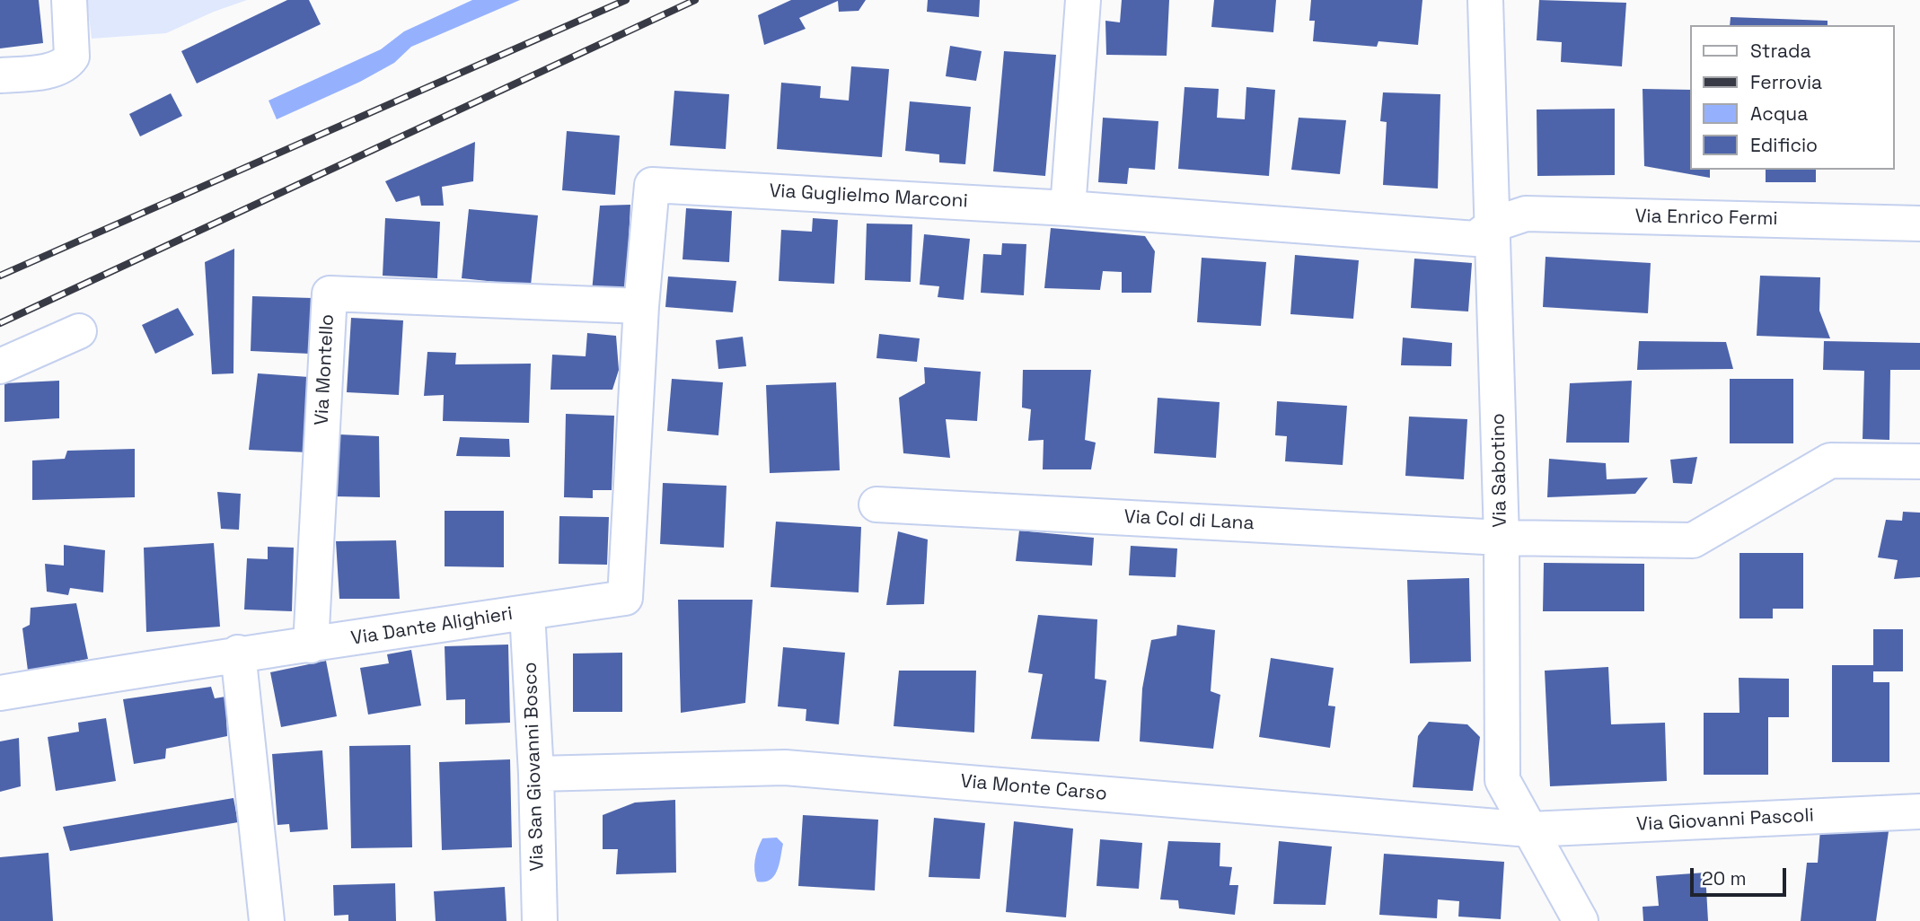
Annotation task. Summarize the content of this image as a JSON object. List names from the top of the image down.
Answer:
{
  "streets": {
    "street": [
      "Via Guglielmo Marconi",
      "Via Enrico Fermi",
      "Via Montello",
      "Via Sabotino",
      "Via Col di Lana",
      "Via Dante Alighieri",
      "Via San Giovanni Bosco",
      "Via Monte Carso",
      "Via Giovanni Pascoli"
    ]
  },
  "crossings": [
    ["Via Guglielmo Marconi", "Via Enrico Fermi"],
    ["Via Guglielmo Marconi", "Via Montello"],
    ["Via Guglielmo Marconi", "Via Sabotino"],
    ["Via Guglielmo Marconi", "Via Dante Alighieri"],
    ["Via Enrico Fermi", "Via Sabotino"],
    ["Via Montello", "Via Dante Alighieri"],
    ["Via Sabotino", "Via Col di Lana"],
    ["Via Sabotino", "Via Monte Carso"],
    ["Via Sabotino", "Via Giovanni Pascoli"],
    ["Via Dante Alighieri", "Via San Giovanni Bosco"],
    ["Via San Giovanni Bosco", "Via Monte Carso"],
    ["Via Monte Carso", "Via Giovanni Pascoli"]
  ],
  "legend": [
    "Strada",
    "Ferrovia",
    "Acqua",
    "Edificio"
  ],
  "scale_bar": "20 m"
}
